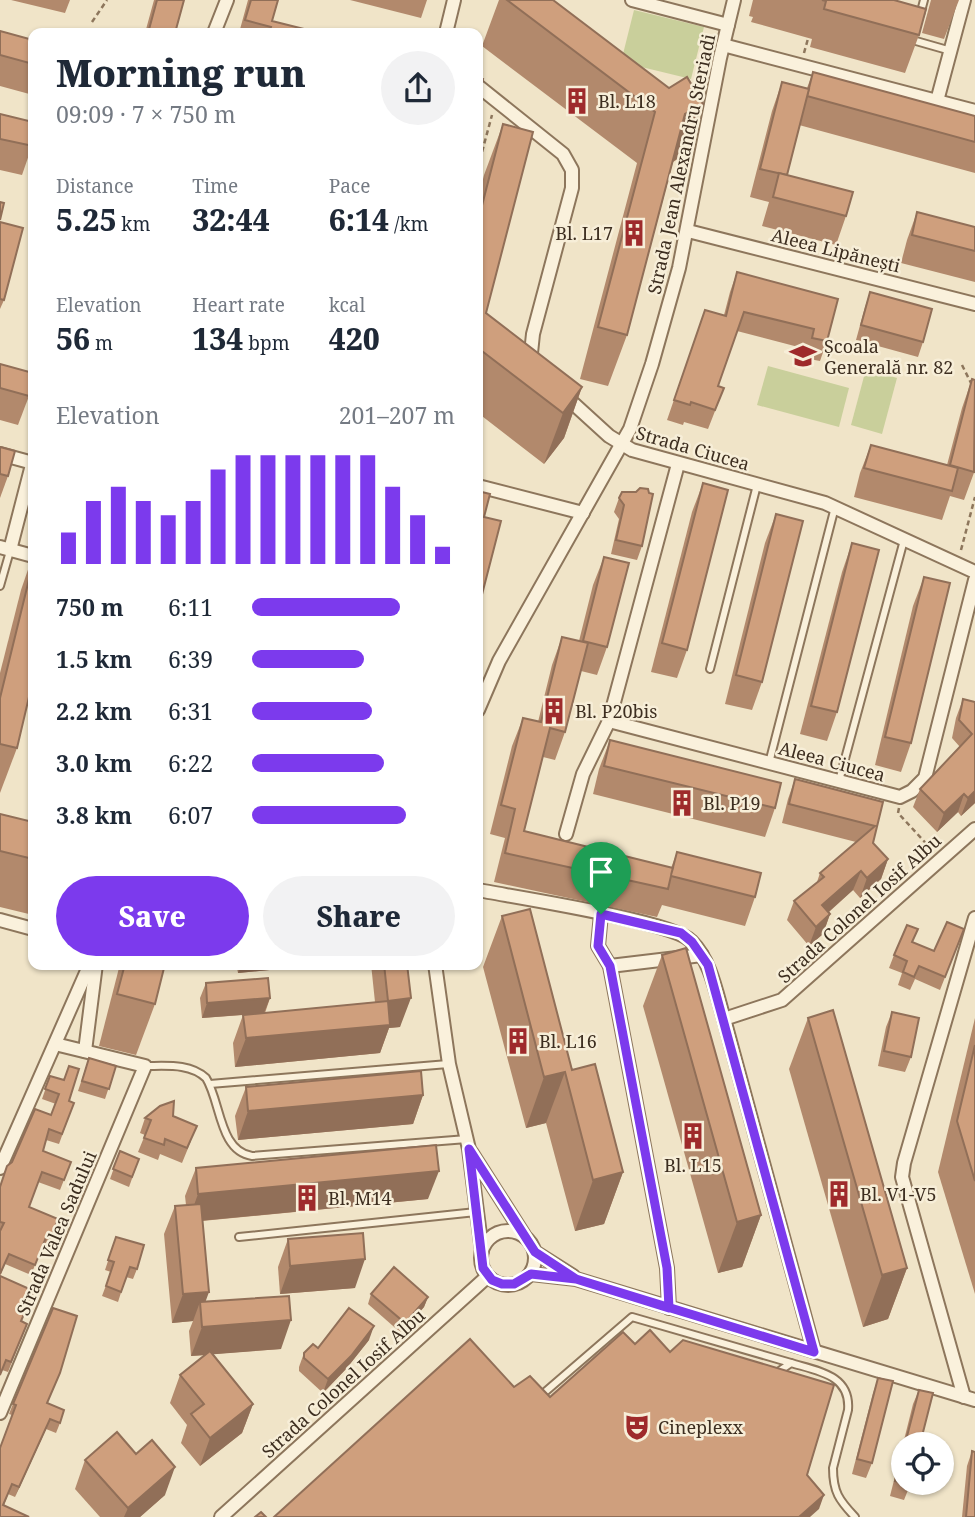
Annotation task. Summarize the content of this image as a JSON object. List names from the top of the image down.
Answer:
{
  "streets": {
    "street": [
      "Strada Jean Alexandru Steriadi",
      "Aleea Lipănești",
      "Strada Ciucea",
      "Aleea Ciucea",
      "Strada Colonel Iosif Albu",
      "Strada Valea Sadului"
    ]
  },
  "crossings": [
    ["Strada Jean Alexandru Steriadi", "Aleea Lipănești"],
    ["Strada Jean Alexandru Steriadi", "Strada Ciucea"]
  ],
  "places": {
    "building": [
      "Bl. L18",
      "Bl. L17",
      "Bl. P20bis",
      "Bl. P19",
      "Bl. L16",
      "Bl. L15",
      "Bl. V1-V5",
      "Bl. M14"
    ],
    "school or university": ["Școala Generală nr. 82"],
    "theatre": ["Cineplexx"]
  },
  "page": {
    "heading": ["Morning run", "09:09 · 7 × 750 m"],
    "stats": [
      ["Distance", "5.25 km"],
      ["Time", "32:44"],
      ["Pace", "6:14 /km"],
      ["Elevation", "56 m"],
      ["Heart rate", "134 bpm"],
      ["kcal", "420"]
    ],
    "chart": ["Elevation", "201–207 m"],
    "list": [
      {
        "name": "750 m",
        "note": "6:11"
      },
      {
        "name": "1.5 km",
        "note": "6:39"
      },
      {
        "name": "2.2 km",
        "note": "6:31"
      },
      {
        "name": "3.0 km",
        "note": "6:22"
      },
      {
        "name": "3.8 km",
        "note": "6:07"
      }
    ],
    "buttons": ["Save", "Share"]
  }
}
